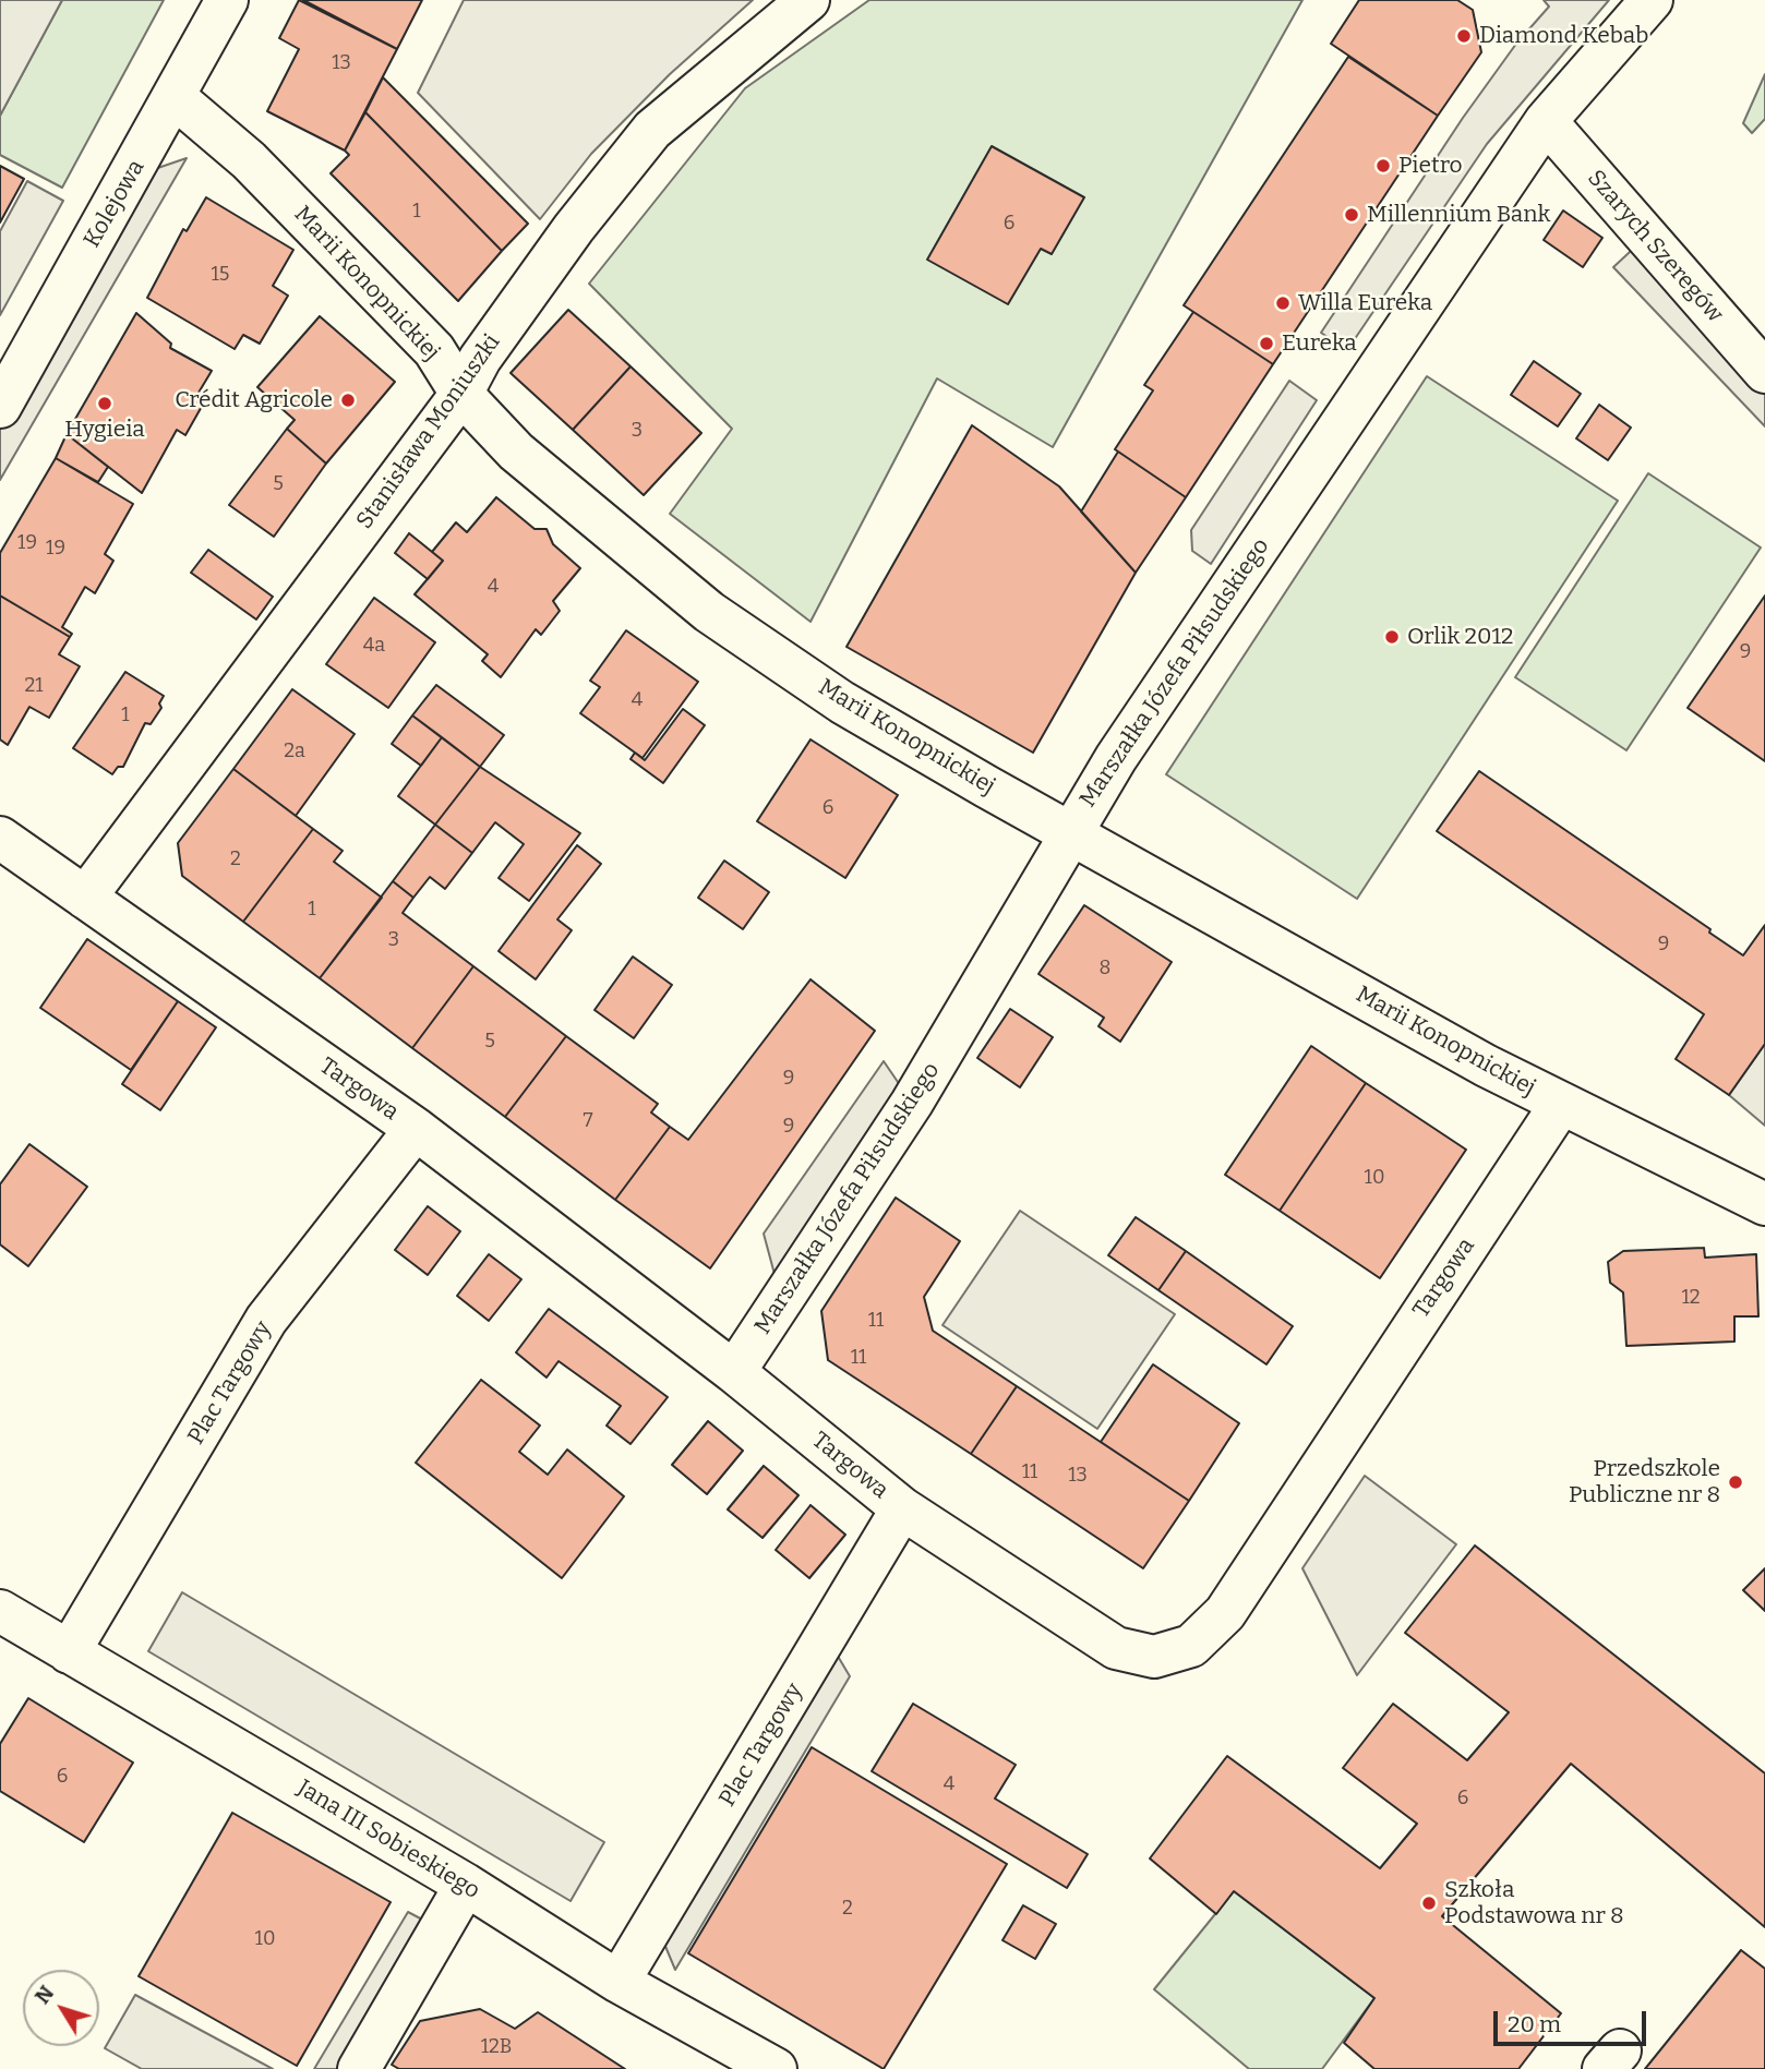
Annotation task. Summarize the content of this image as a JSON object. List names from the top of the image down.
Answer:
{
  "streets": {
    "street": [
      "Kolejowa",
      "Szarych Szeregów",
      "Marii Konopnickiej",
      "Stanisława Moniuszki",
      "Marszałka Józefa Piłsudskiego",
      "Targowa",
      "Plac Targowy",
      "Jana III Sobieskiego"
    ]
  },
  "crossings": [
    ["Kolejowa", "Marii Konopnickiej"],
    ["Szarych Szeregów", "Marszałka Józefa Piłsudskiego"],
    ["Marii Konopnickiej", "Stanisława Moniuszki"],
    ["Marii Konopnickiej", "Marszałka Józefa Piłsudskiego"],
    ["Marii Konopnickiej", "Targowa"],
    ["Stanisława Moniuszki", "Targowa"],
    ["Marszałka Józefa Piłsudskiego", "Targowa"],
    ["Targowa", "Plac Targowy"],
    ["Plac Targowy", "Jana III Sobieskiego"]
  ],
  "places": [
    "Diamond Kebab",
    "Pietro",
    "Millennium Bank",
    "Willa Eureka",
    "Eureka",
    "Crédit Agricole",
    "Hygieia",
    "Orlik 2012",
    "Przedszkole Publiczne nr 8",
    "Szkoła Podstawowa nr 8"
  ],
  "house_numbers": [
    "13",
    "1",
    "6",
    "15",
    "3",
    "5",
    "19",
    "19",
    "4",
    "4a",
    "9",
    "21",
    "4",
    "1",
    "2a",
    "6",
    "2",
    "1",
    "3",
    "9",
    "8",
    "5",
    "9",
    "7",
    "9",
    "10",
    "12",
    "11",
    "11",
    "11",
    "13",
    "6",
    "4",
    "6",
    "2",
    "10",
    "12B"
  ],
  "scale_bar": "20 m",
  "north": "top left"
}
